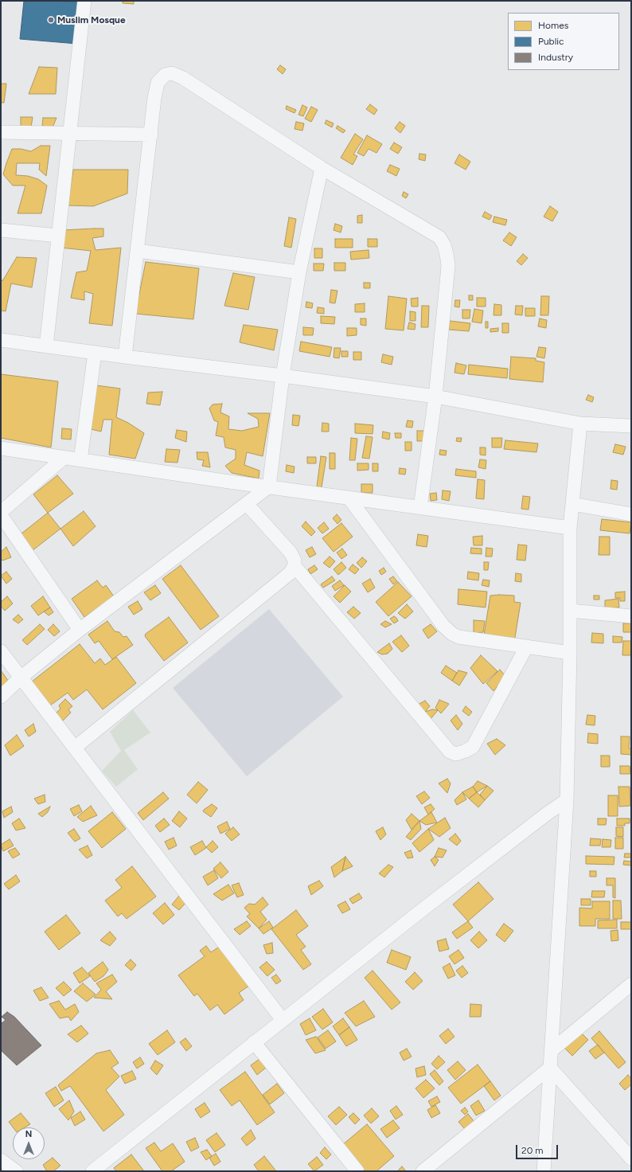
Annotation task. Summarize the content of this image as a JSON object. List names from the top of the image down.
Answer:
{
  "places": ["Muslim Mosque"],
  "legend": ["Homes", "Public", "Industry"],
  "scale_bar": "20 m",
  "north": "top"
}
